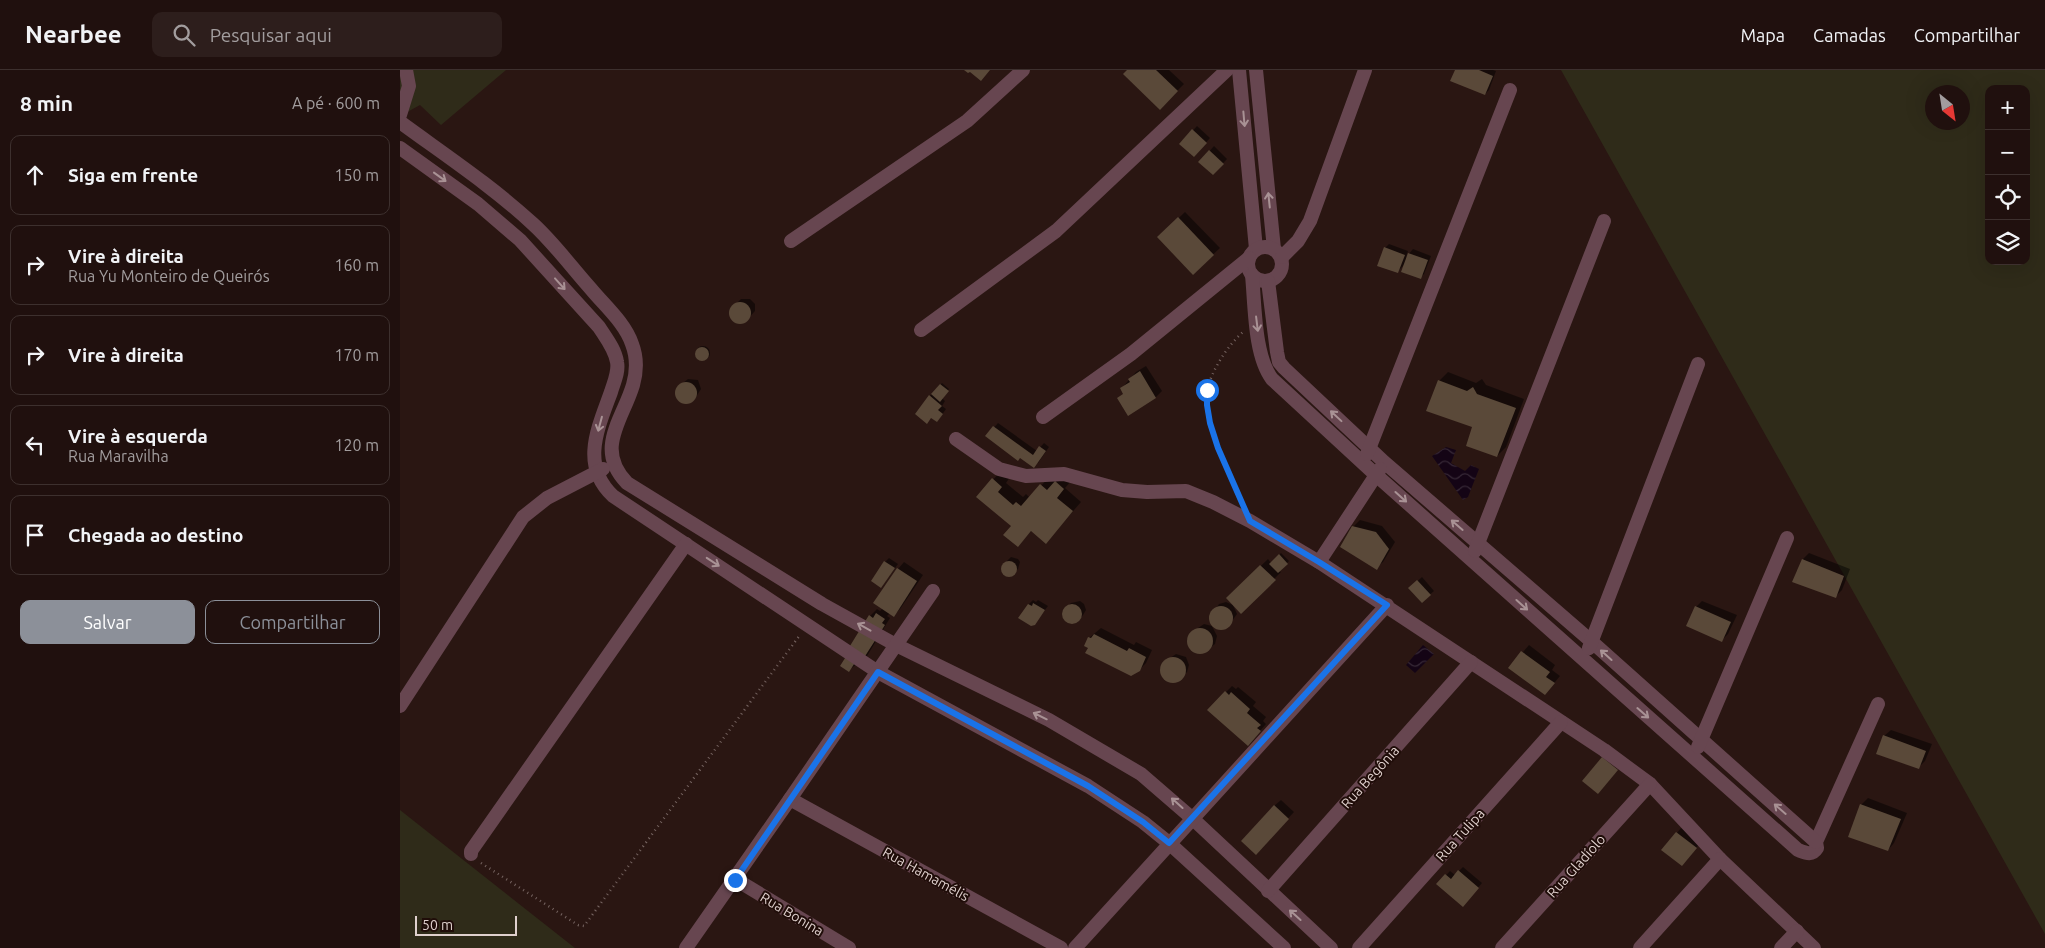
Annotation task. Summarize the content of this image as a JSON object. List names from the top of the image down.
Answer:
{
  "streets": {
    "street": [
      "Rua Begônia",
      "Rua Tulipa",
      "Rua Gladíolo",
      "Rua Hamamélis",
      "Rua Bonina"
    ]
  },
  "scale_bar": "50 m",
  "north": "bottom right",
  "page": {
    "header": "Nearbee",
    "search": "Pesquisar aqui",
    "nav": ["Mapa", "Camadas", "Compartilhar"],
    "heading": ["8 min", "A pé · 600 m"],
    "map_buttons": ["+", "−"],
    "list": [
      ["Siga em frente", "150 m"],
      ["Vire à direita", "Rua Yu Monteiro de Queirós", "160 m"],
      ["Vire à direita", "170 m"],
      ["Vire à esquerda", "Rua Maravilha", "120 m"],
      "Chegada ao destino"
    ],
    "buttons": ["Salvar", "Compartilhar"],
    "scale": "50 m"
  }
}
